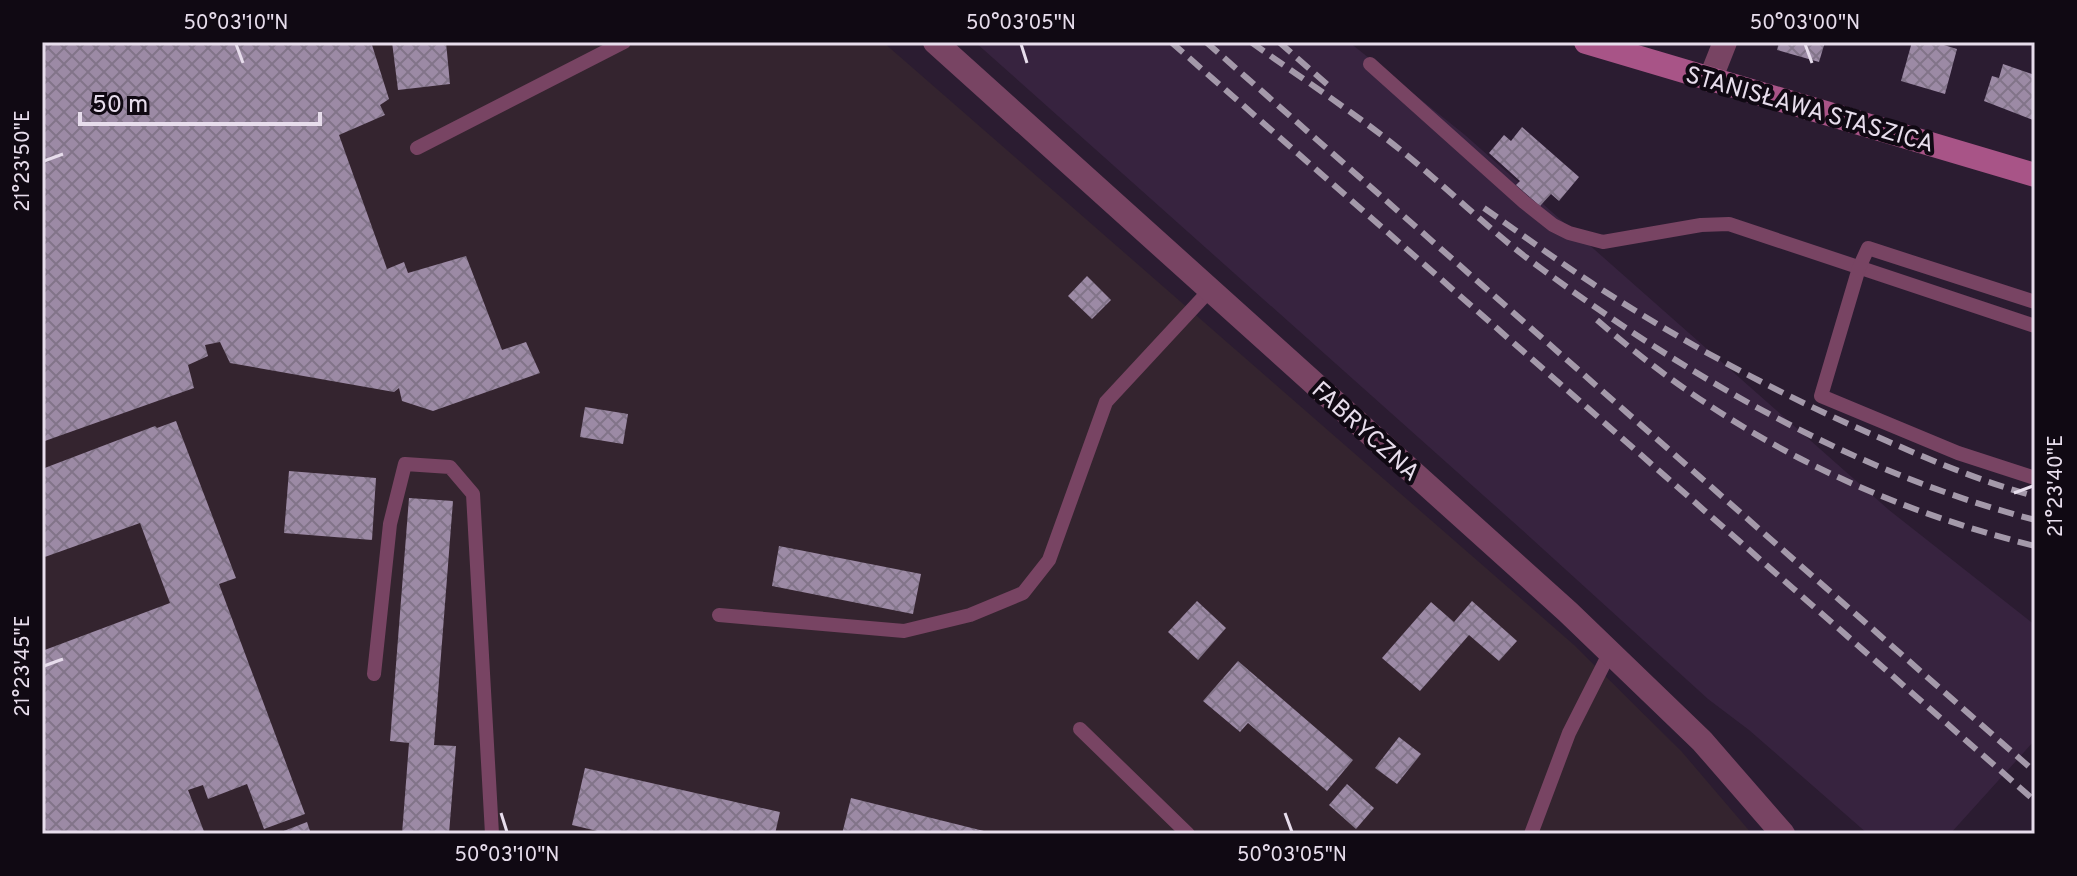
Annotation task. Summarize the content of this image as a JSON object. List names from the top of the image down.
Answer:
{
  "streets": {
    "street": ["STANISŁAWA STASZICA", "FABRYCZNA"]
  },
  "scale_bar": "50 m",
  "coordinates": [
    "50°03'10\"N",
    "50°03'05\"N",
    "50°03'00\"N",
    "21°23'50\"E",
    "21°23'40\"E",
    "21°23'45\"E"
  ]
}
